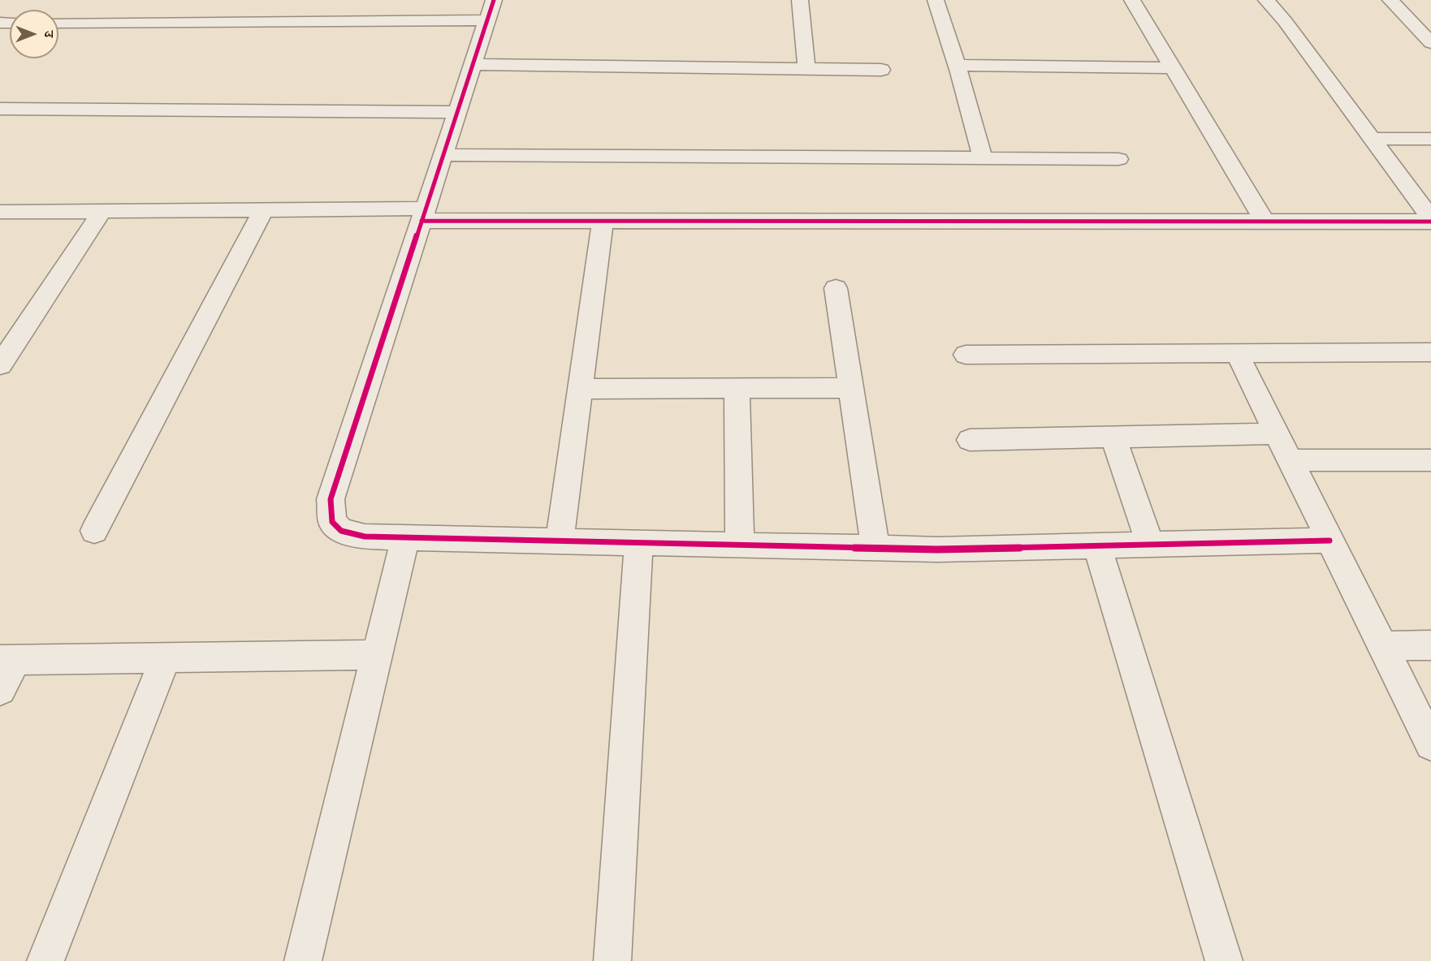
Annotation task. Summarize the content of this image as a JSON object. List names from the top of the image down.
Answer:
{
  "north": "right"
}
